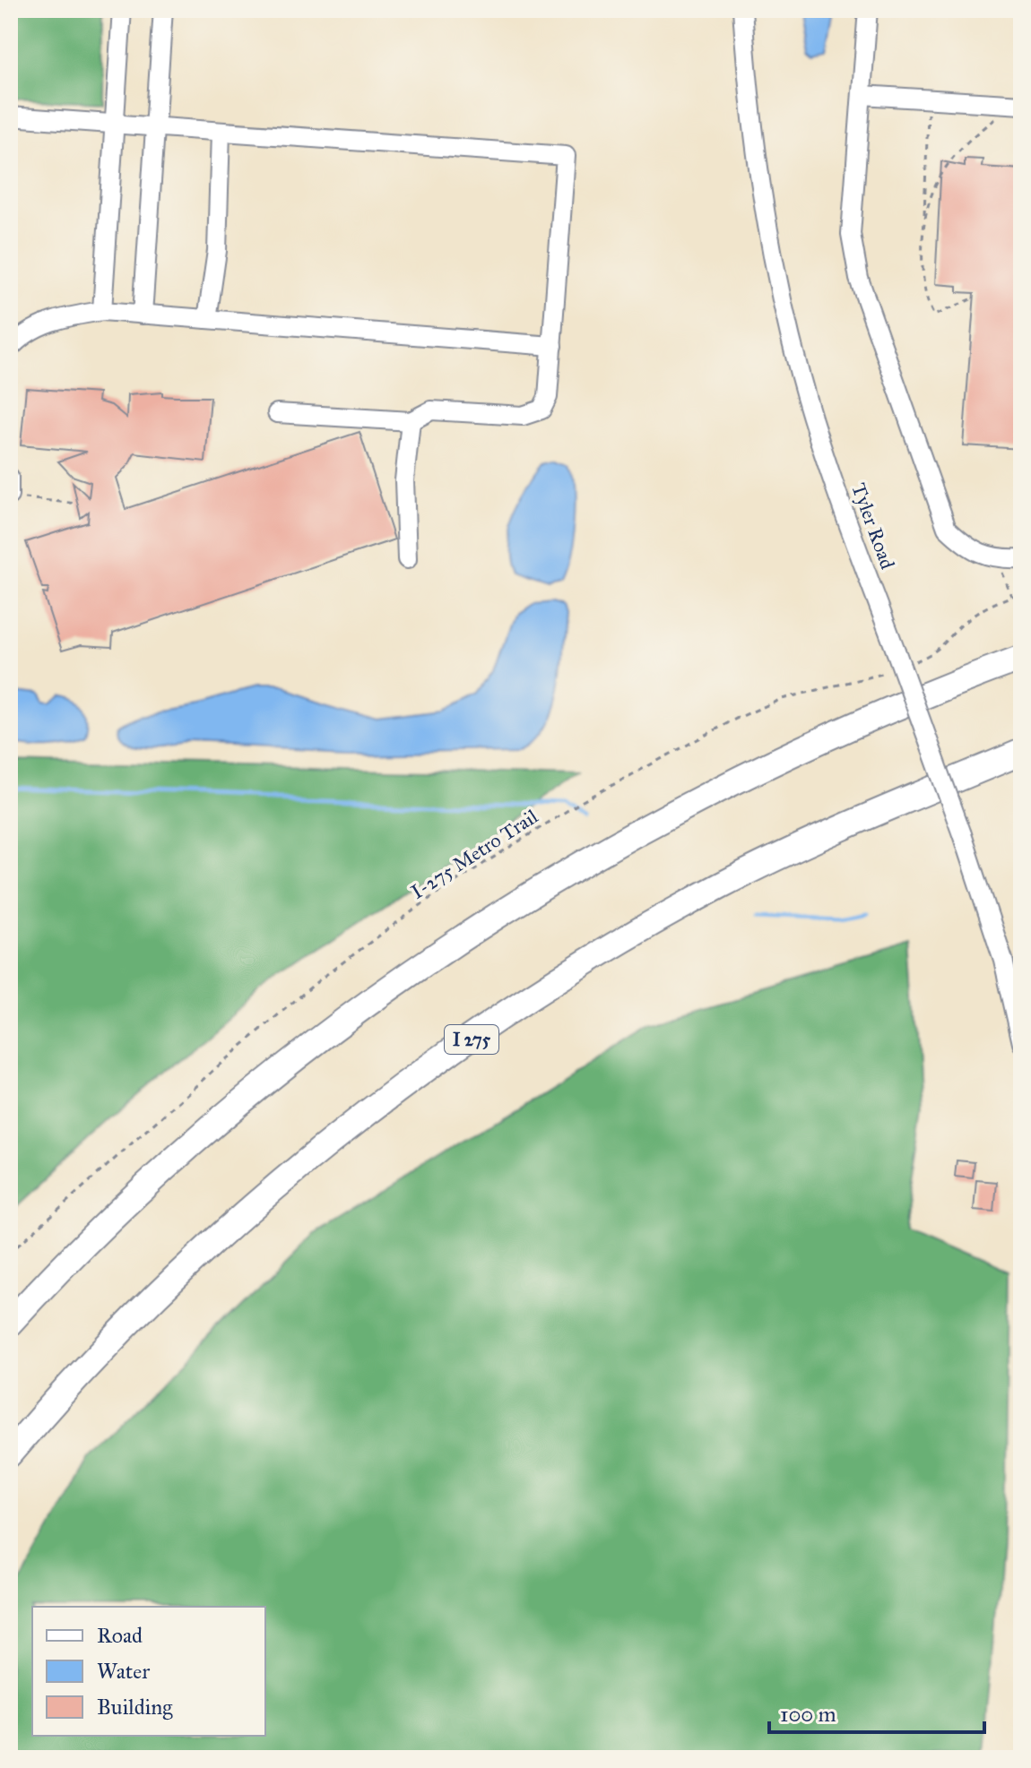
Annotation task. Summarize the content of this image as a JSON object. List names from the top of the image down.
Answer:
{
  "streets": {
    "highway": ["I 275"],
    "street": ["Tyler Road"],
    "path": ["I-275 Metro Trail"]
  },
  "legend": ["Road", "Water", "Building"],
  "scale_bar": "100 m"
}
